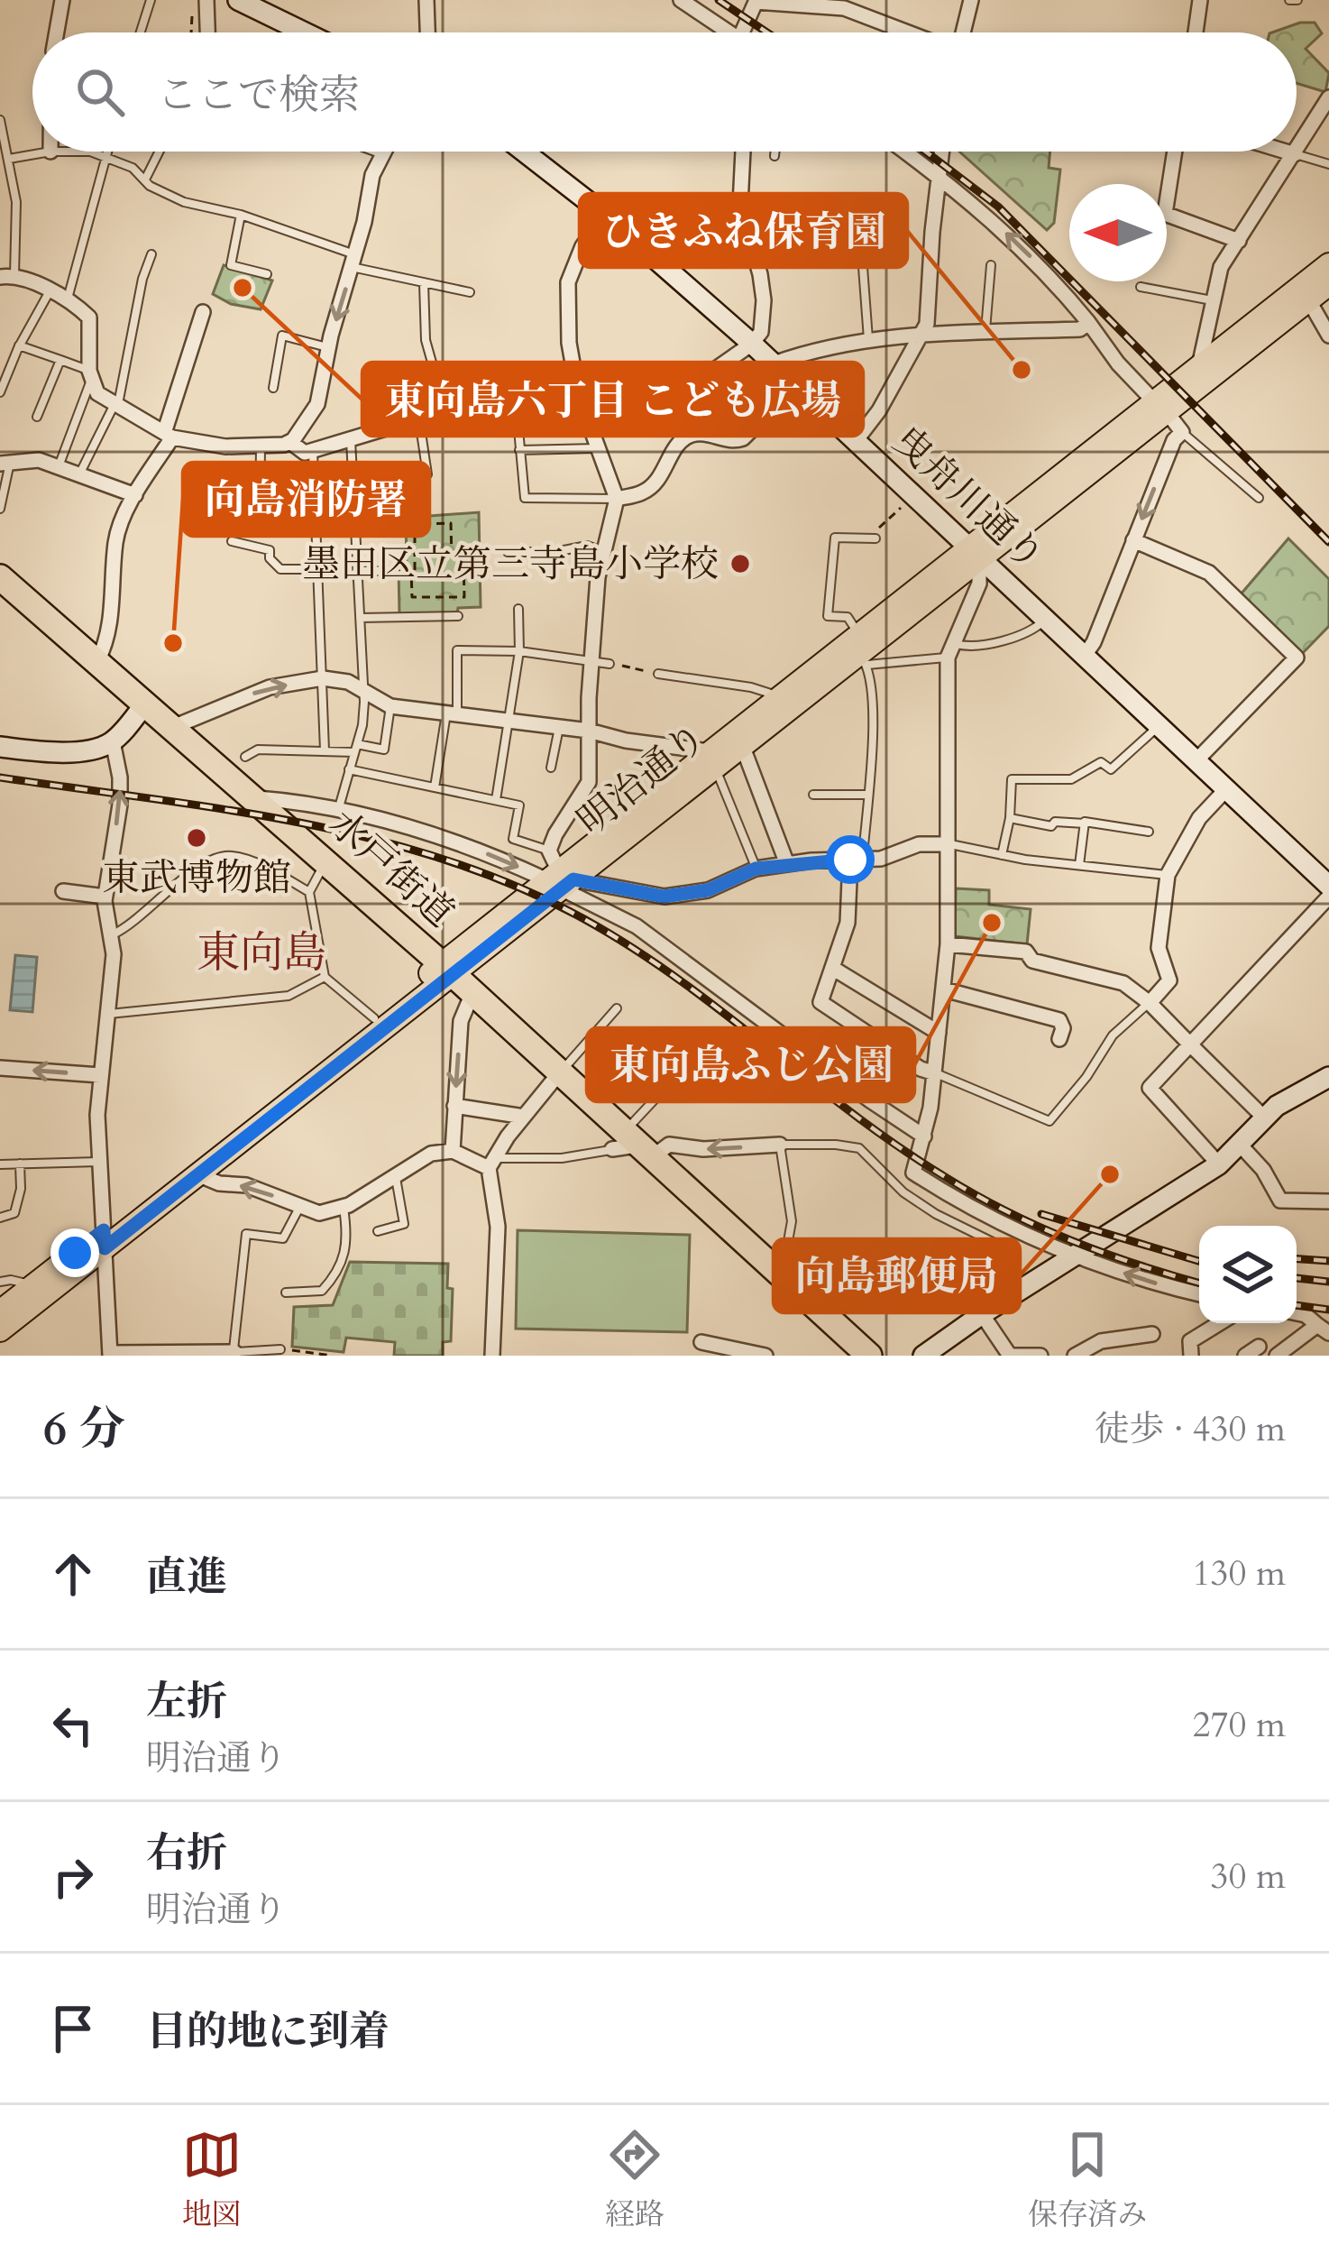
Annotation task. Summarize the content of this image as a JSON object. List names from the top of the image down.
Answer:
{
  "streets": {
    "highway": ["水戸街道"],
    "main road": ["明治通り"],
    "street": ["曳舟川通り"]
  },
  "crossings": [
    ["曳舟川通り", "明治通り"],
    ["明治通り", "水戸街道"]
  ],
  "districts": ["東向島"],
  "places": [
    "東向島六丁目 こども広場",
    "ひきふね保育園",
    "墨田区立第三寺島小学校",
    "向島消防署",
    "東武博物館",
    "東向島ふじ公園",
    "向島郵便局"
  ],
  "north": "left",
  "page": {
    "search": "ここで検索",
    "heading": ["6 分", "徒歩 · 430 m"],
    "list": [
      ["直進", "130 m"],
      ["左折", "明治通り", "270 m"],
      ["右折", "明治通り", "30 m"],
      "目的地に到着"
    ],
    "nav": ["地図", "経路", "保存済み"]
  }
}
